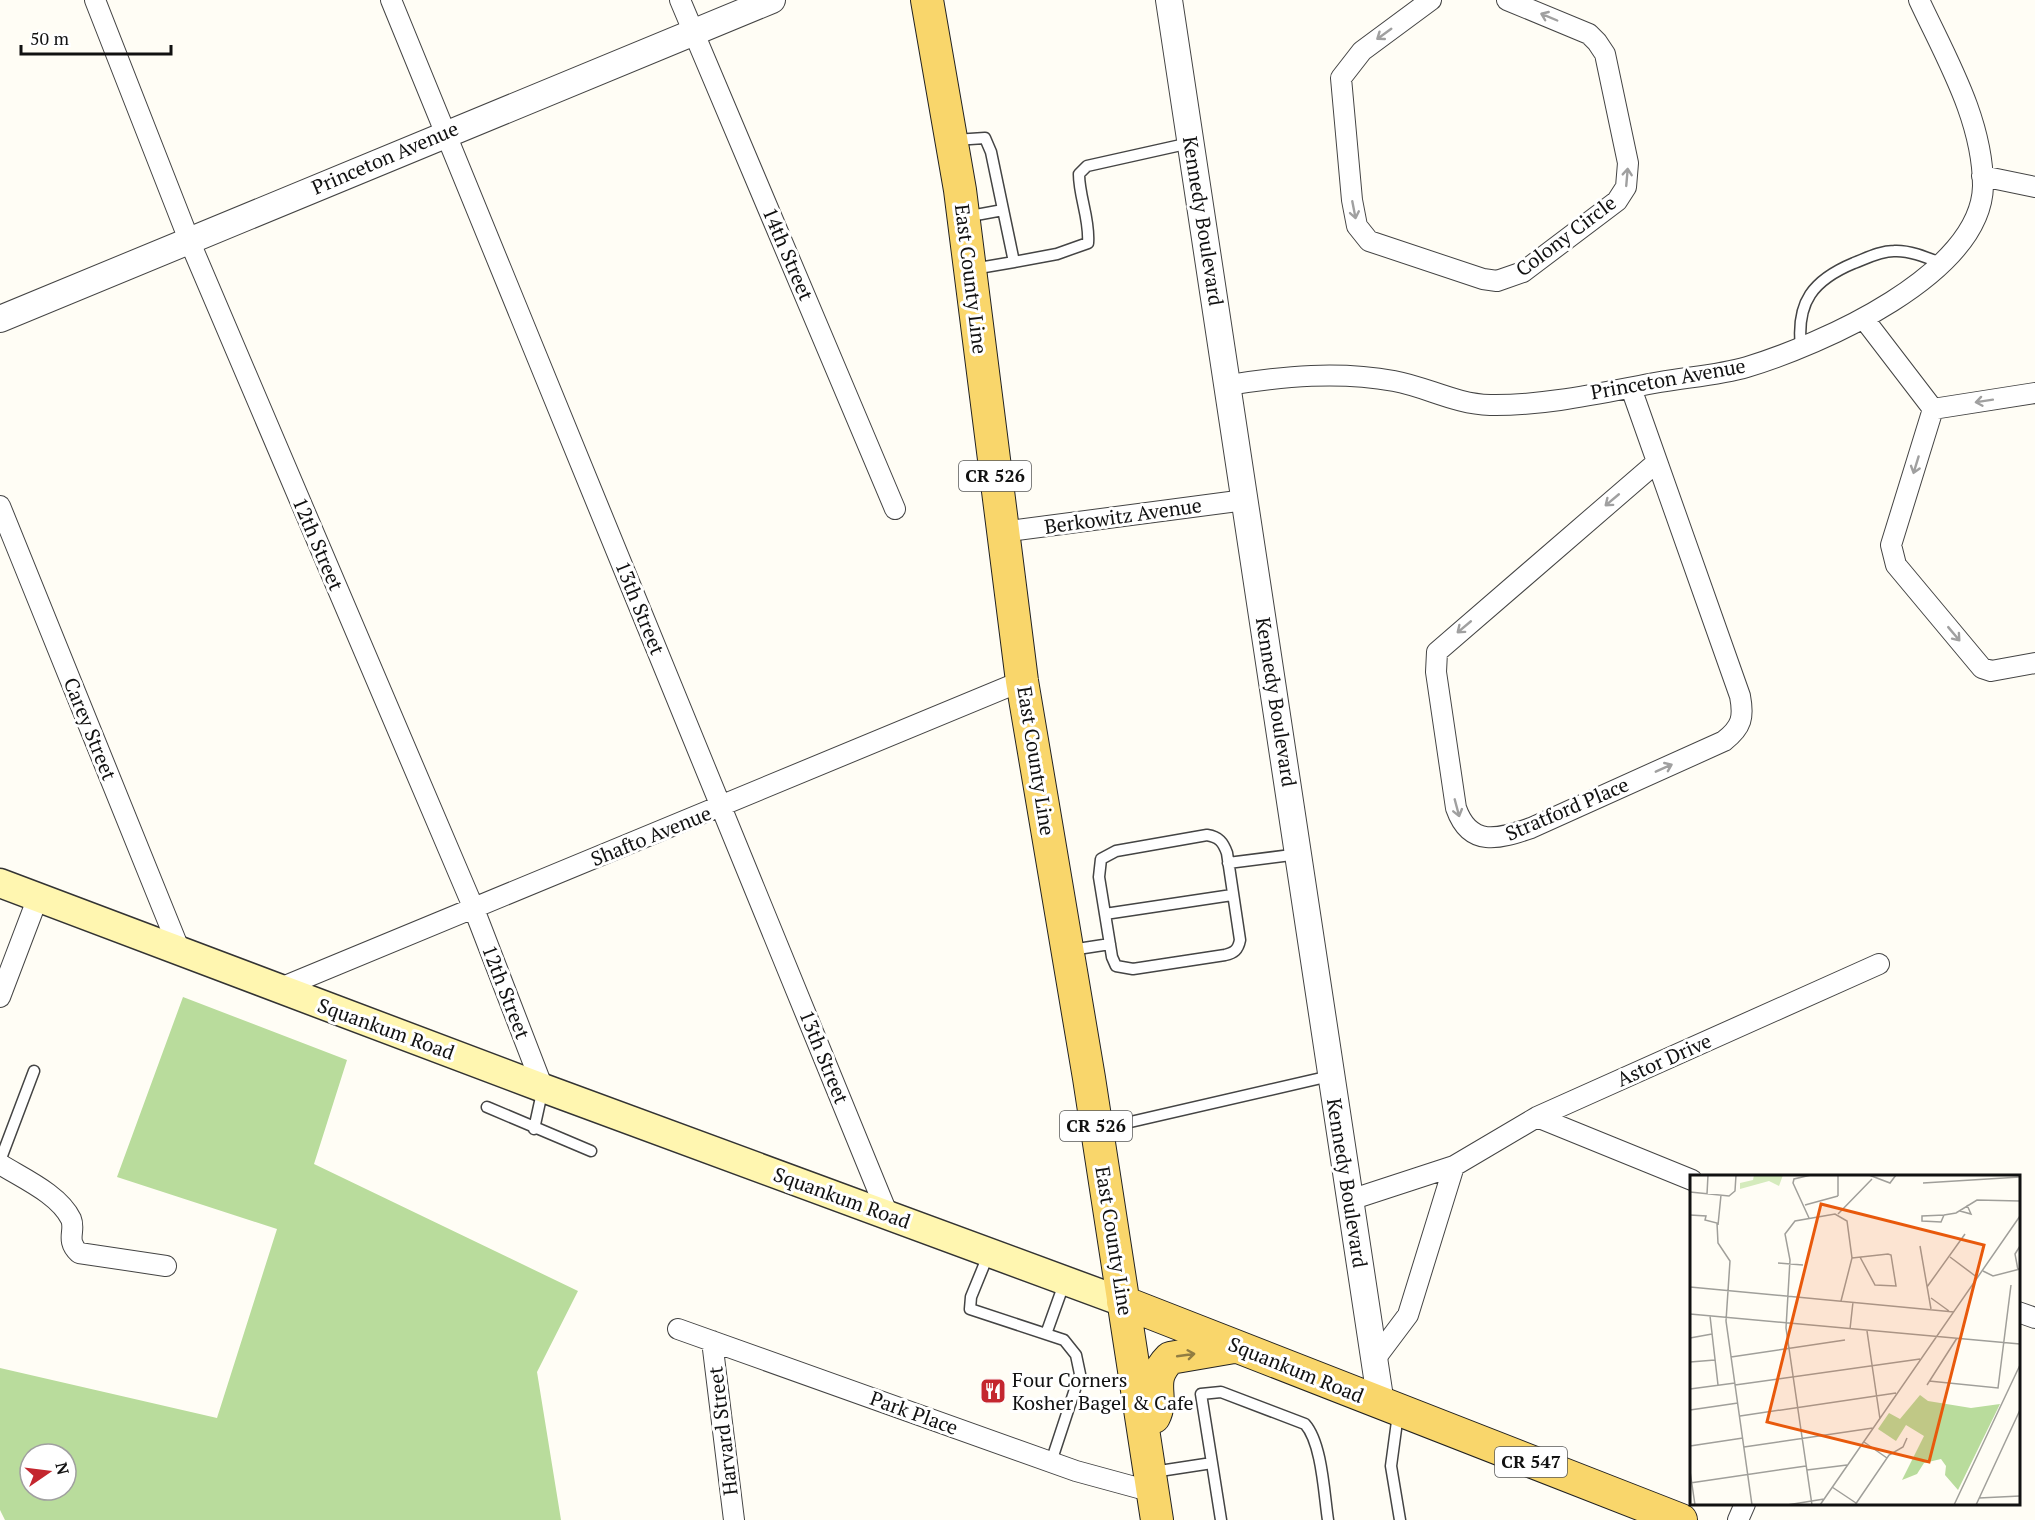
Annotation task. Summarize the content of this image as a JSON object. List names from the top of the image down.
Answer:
{
  "streets": {
    "main road": [
      "East County Line",
      "CR 526",
      "Squankum Road",
      "CR 547"
    ],
    "street": [
      "Princeton Avenue",
      "Kennedy Boulevard",
      "Colony Circle",
      "14th Street",
      "Berkowitz Avenue",
      "12th Street",
      "13th Street",
      "Carey Street",
      "Stratford Place",
      "Shafto Avenue",
      "Astor Drive",
      "Park Place",
      "Harvard Street"
    ]
  },
  "crossings": [
    ["Princeton Avenue", "Kennedy Boulevard"],
    ["Princeton Avenue", "14th Street"],
    ["Princeton Avenue", "12th Street"],
    ["Princeton Avenue", "13th Street"],
    ["Princeton Avenue", "Stratford Place"],
    ["Kennedy Boulevard", "Berkowitz Avenue"],
    ["Kennedy Boulevard", "Squankum Road"],
    ["Kennedy Boulevard", "Astor Drive"],
    ["East County Line", "Berkowitz Avenue"],
    ["East County Line", "Shafto Avenue"],
    ["East County Line", "Squankum Road"],
    ["East County Line", "Park Place"],
    ["12th Street", "Shafto Avenue"],
    ["12th Street", "Squankum Road"],
    ["13th Street", "Shafto Avenue"],
    ["13th Street", "Squankum Road"],
    ["Carey Street", "Squankum Road"],
    ["Shafto Avenue", "Squankum Road"],
    ["Park Place", "Harvard Street"]
  ],
  "places": {
    "restaurant": ["Four Corners Kosher Bagel & Cafe"]
  },
  "scale_bar": "50 m",
  "north": "right"
}
